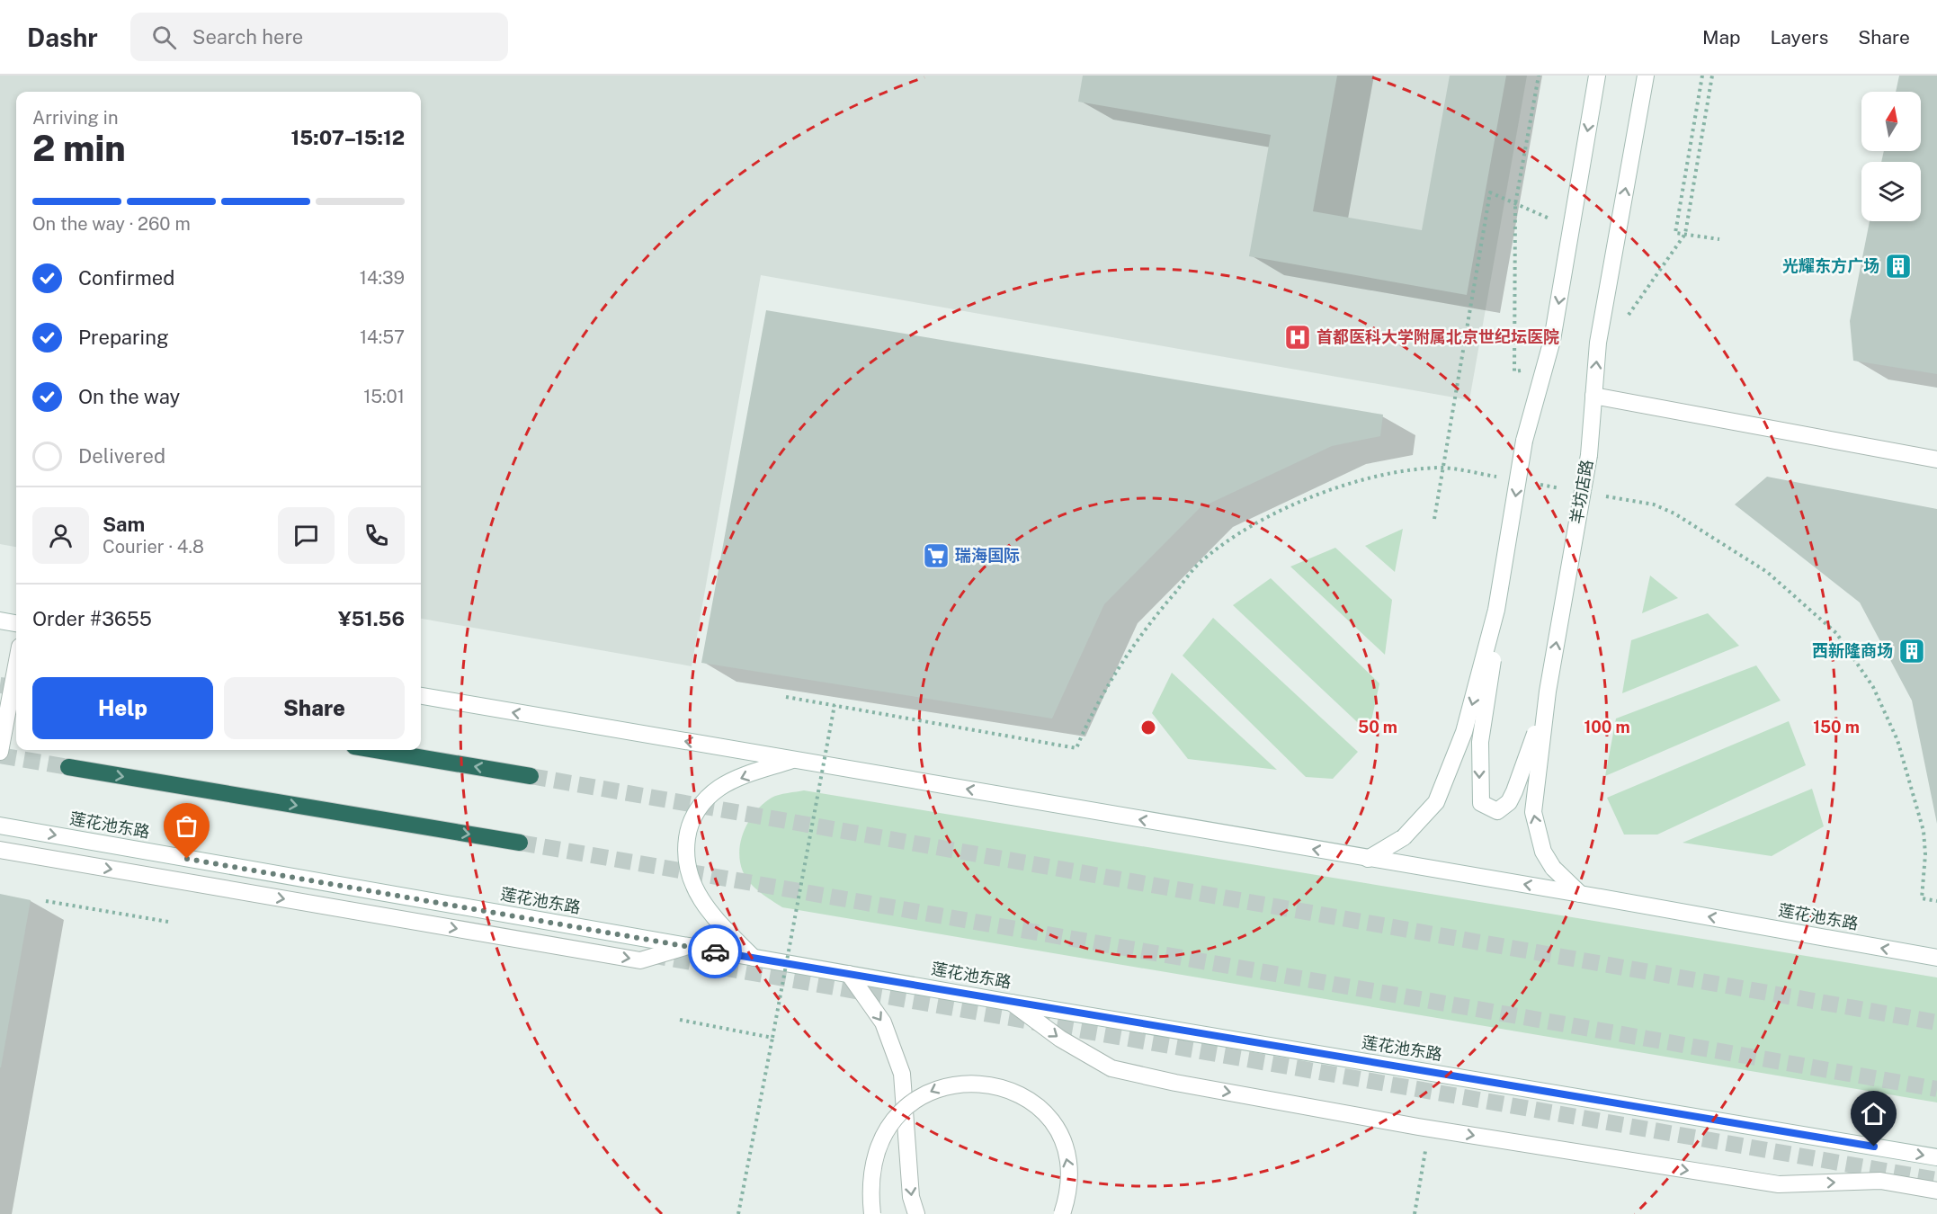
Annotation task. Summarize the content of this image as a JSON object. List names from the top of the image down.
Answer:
{
  "streets": {
    "street": ["羊坊店路", "莲花池东路"]
  },
  "crossings": [
    ["羊坊店路", "莲花池东路"]
  ],
  "places": {
    "building": ["光耀东方广场", "西新隆商场"],
    "hospital": ["首都医科大学附属北京世纪坛医院"],
    "supermarket": ["瑞海国际"]
  },
  "north": "top",
  "page": {
    "header": "Dashr",
    "search": "Search here",
    "nav": ["Map", "Layers", "Share"],
    "heading": ["2 min", "Arriving in", "15:07–15:12"],
    "panel": [
      "Sam",
      "Courier · 4.8",
      "Order #3655",
      "¥51.56"
    ],
    "bar": "On the way · 260 m",
    "list": [
      ["Confirmed", "14:39"],
      ["Preparing", "14:57"],
      ["On the way", "15:01"],
      "Delivered"
    ],
    "buttons": ["Help", "Share"]
  },
  "rings": ["50 m", "100 m", "150 m"]
}
